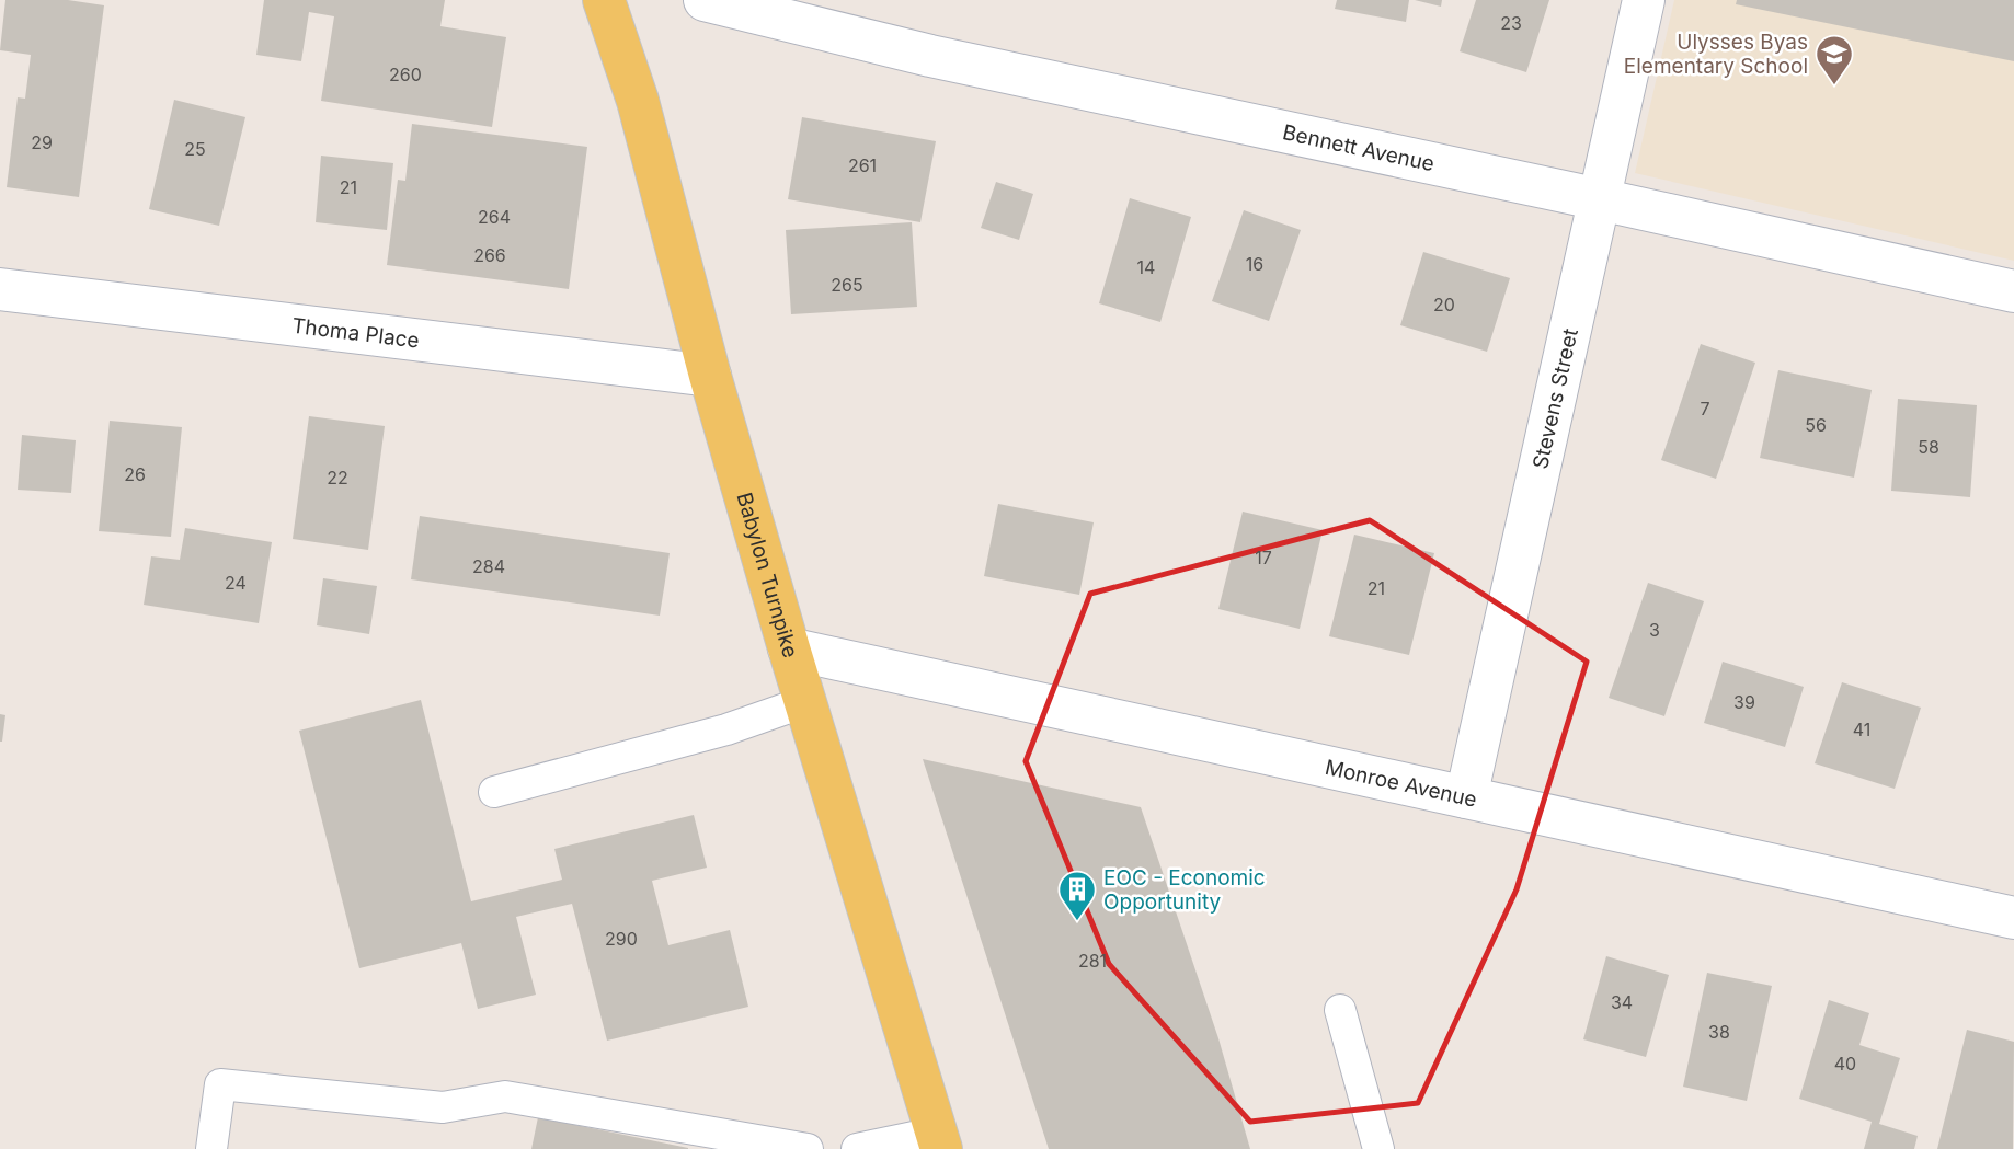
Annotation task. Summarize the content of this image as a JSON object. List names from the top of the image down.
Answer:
{
  "streets": {
    "main road": ["Babylon Turnpike"],
    "street": [
      "Bennett Avenue",
      "Thoma Place",
      "Stevens Street",
      "Monroe Avenue"
    ]
  },
  "crossings": [
    ["Bennett Avenue", "Stevens Street"],
    ["Thoma Place", "Babylon Turnpike"],
    ["Stevens Street", "Monroe Avenue"],
    ["Babylon Turnpike", "Monroe Avenue"]
  ],
  "places": {
    "school or university": ["Ulysses Byas Elementary School"],
    "building": ["EOC - Economic Opportunity"]
  },
  "house_numbers": [
    "23",
    "260",
    "29",
    "25",
    "261",
    "21",
    "264",
    "266",
    "16",
    "14",
    "265",
    "20",
    "7",
    "56",
    "58",
    "26",
    "22",
    "17",
    "284",
    "24",
    "21",
    "3",
    "39",
    "41",
    "290",
    "281",
    "34",
    "38",
    "40"
  ]
}
